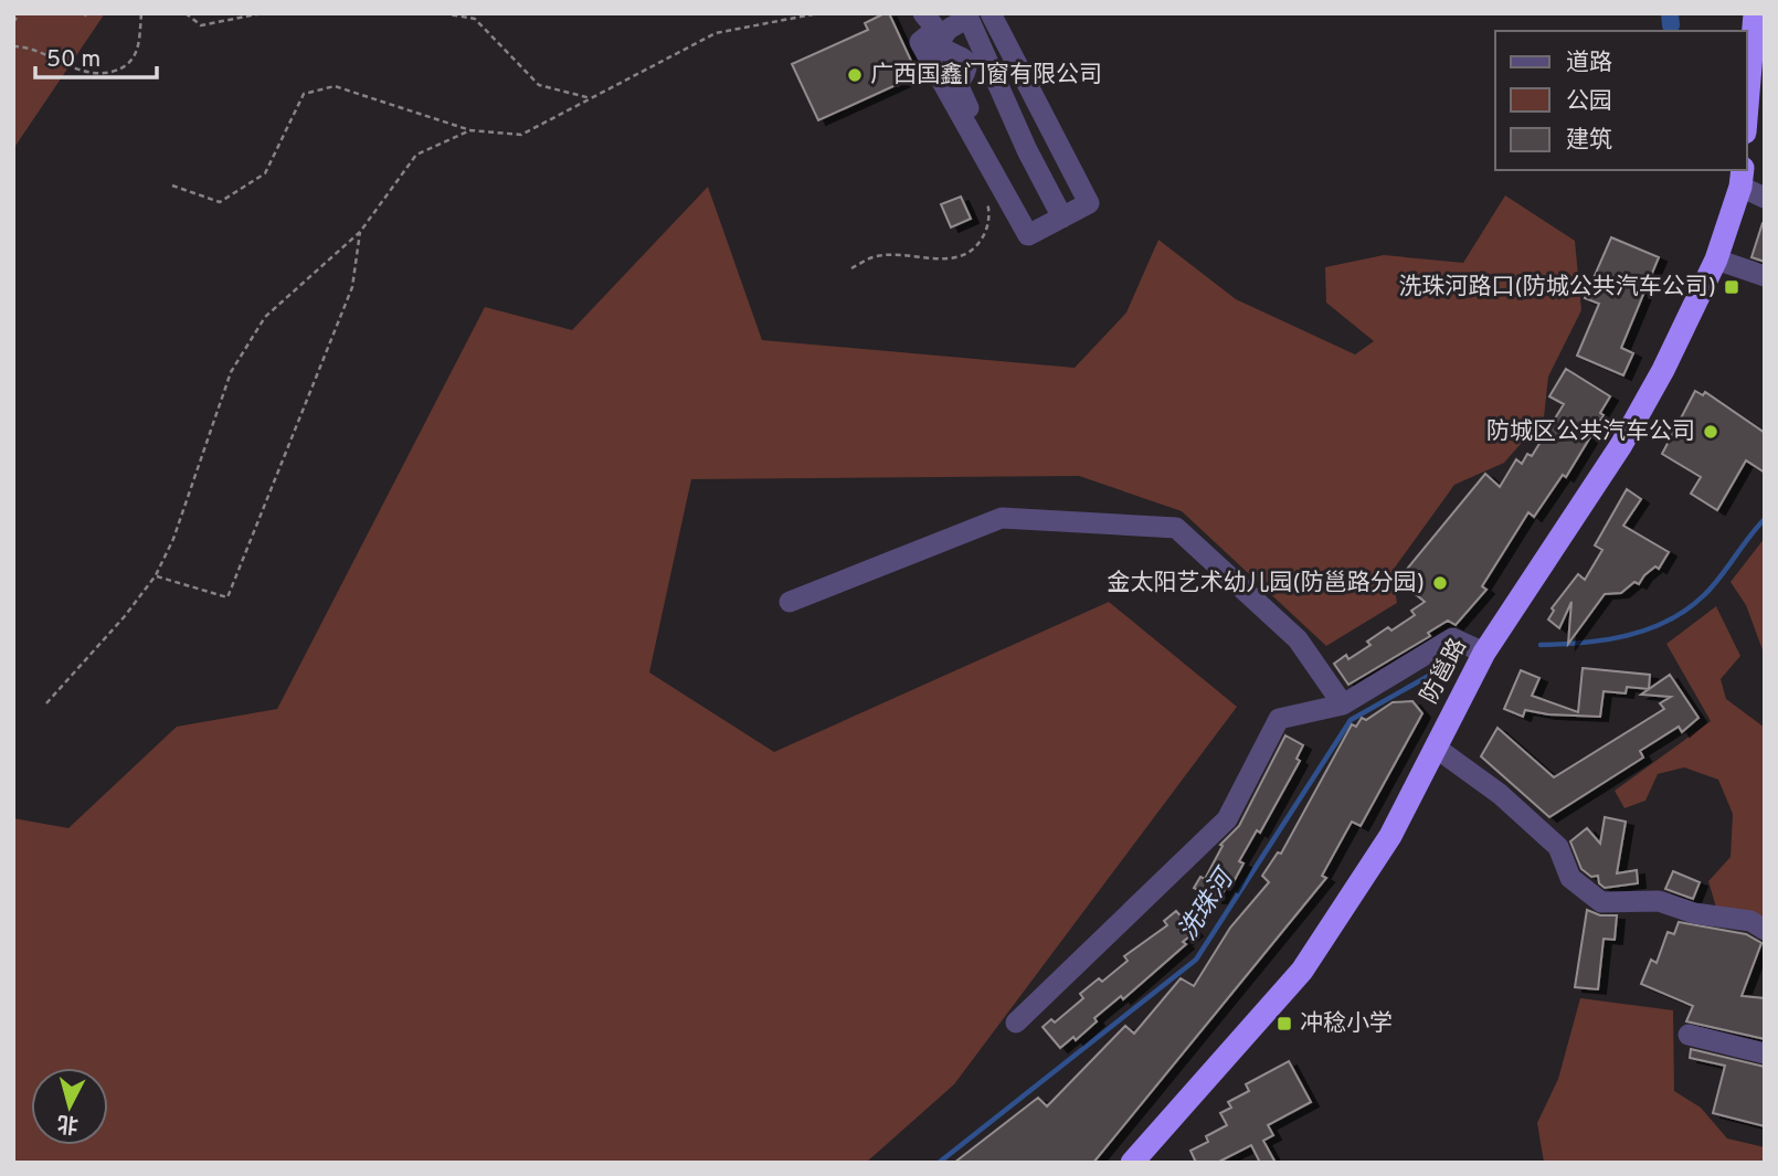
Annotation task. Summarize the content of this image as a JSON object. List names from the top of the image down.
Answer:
{
  "streets": {
    "highway": ["防邕路"]
  },
  "water": ["洗珠河"],
  "places": {
    "other": ["广西国鑫门窗有限公司", "防城区公共汽车公司", "金太阳艺术幼儿园(防邕路分园)"],
    "transit": ["洗珠河路口(防城公共汽车公司)", "冲稔小学"]
  },
  "legend": ["道路", "公园", "建筑"],
  "scale_bar": "50 m",
  "north": "bottom"
}
